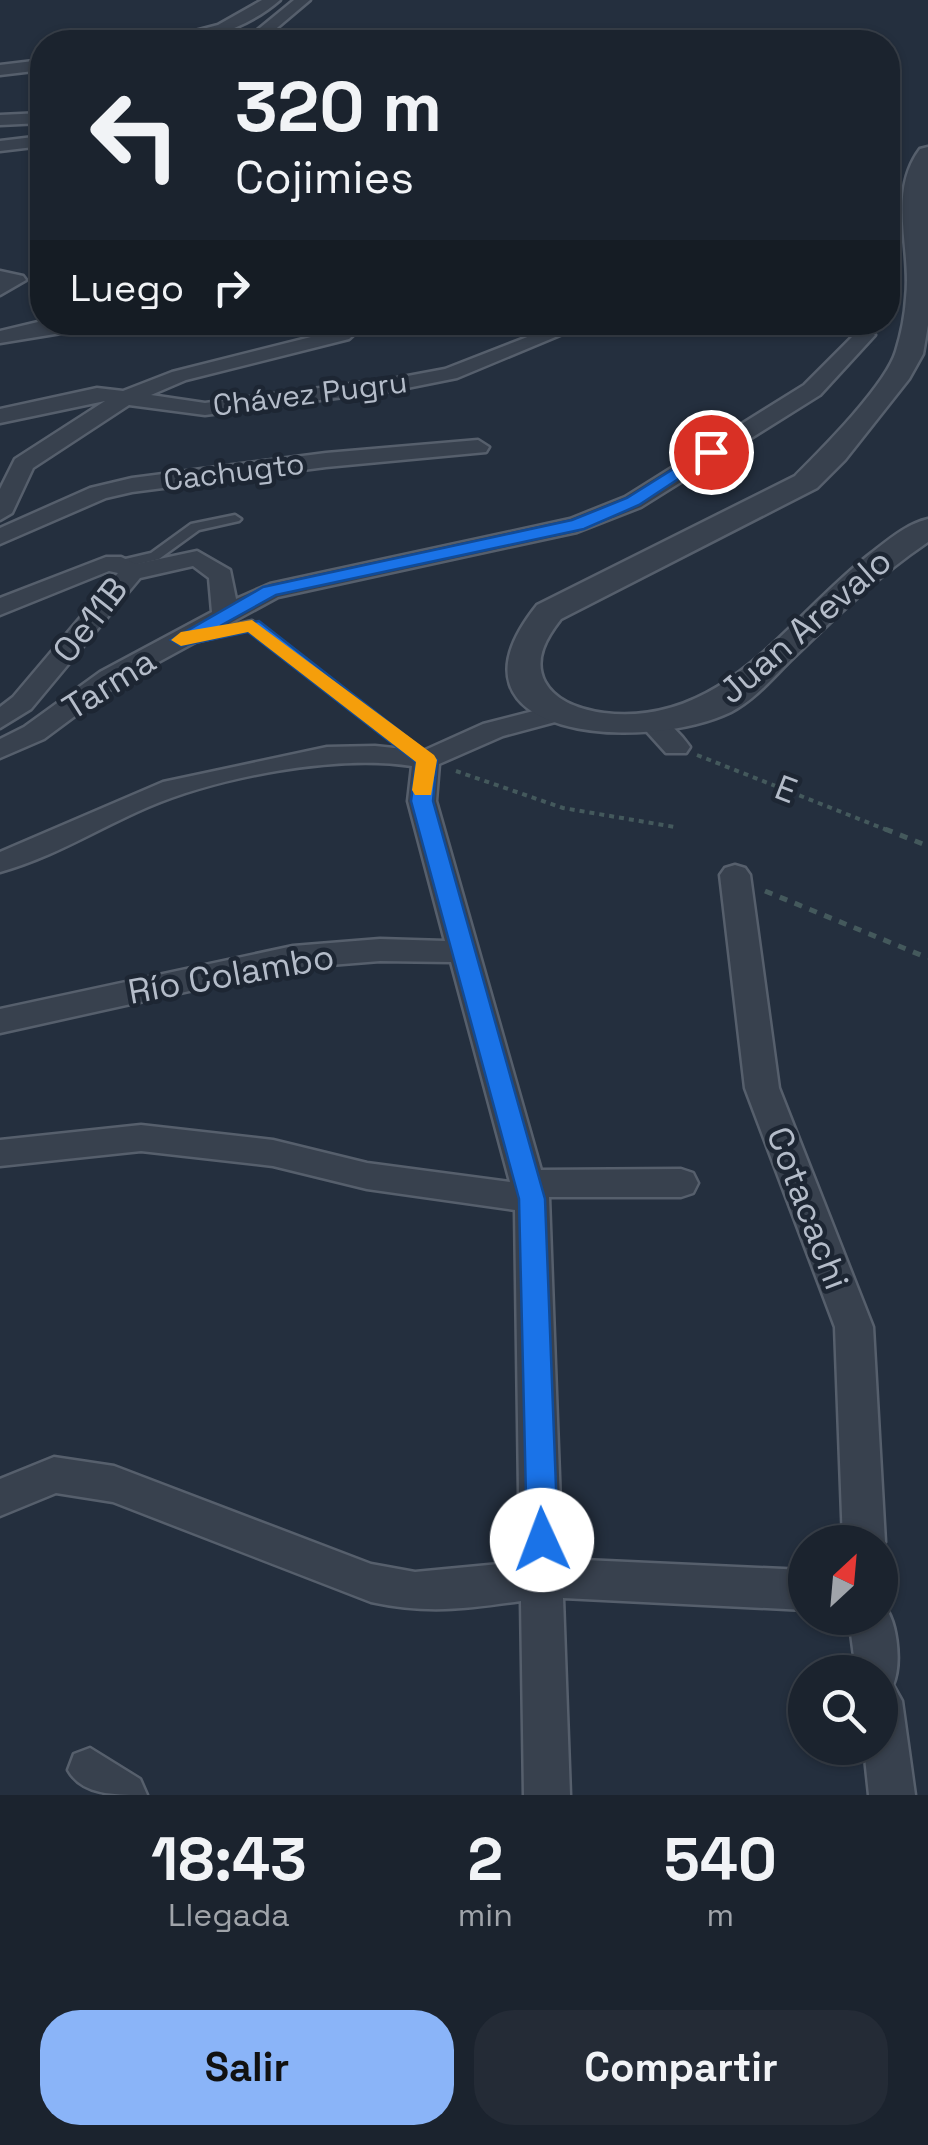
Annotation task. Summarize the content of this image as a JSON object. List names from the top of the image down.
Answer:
{
  "streets": {
    "street": [
      "Chávez Pugru",
      "Cachugto",
      "Oe11B",
      "Juan Arevalo",
      "Tarma",
      "Río Colambo",
      "Cotacachi"
    ],
    "path": ["E"]
  },
  "north": "top right",
  "page": {
    "turn": ["320 m", "Cojimies"],
    "then": "Luego",
    "eta": [
      "18:43",
      "Llegada",
      "2",
      "min",
      "540",
      "m"
    ],
    "buttons": ["Salir", "Compartir"]
  }
}
